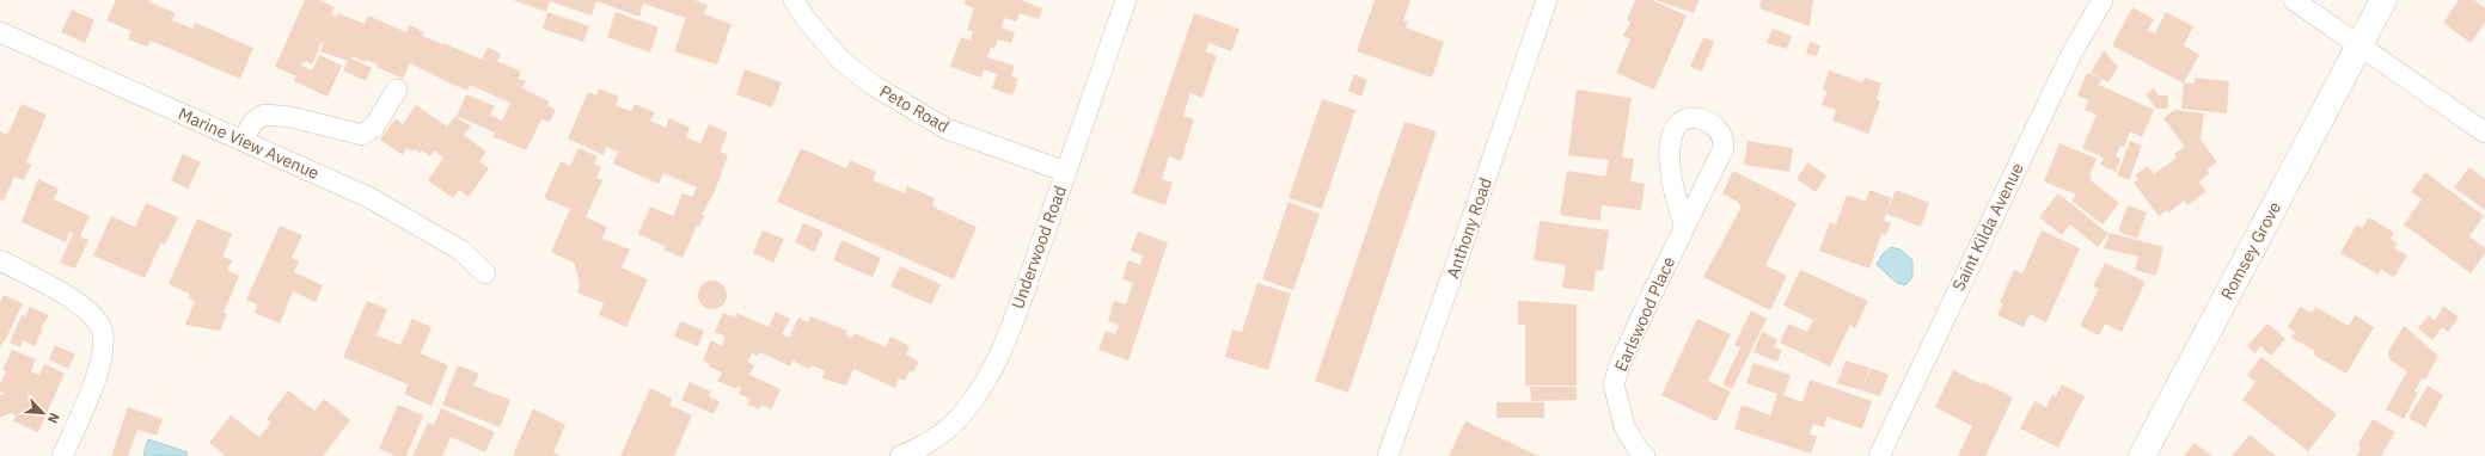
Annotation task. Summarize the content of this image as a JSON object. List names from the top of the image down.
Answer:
{
  "streets": {
    "street": [
      "Peto Road",
      "Marine View Avenue",
      "Saint Kilda Avenue",
      "Anthony Road",
      "Underwood Road",
      "Romsey Grove",
      "Earlswood Place"
    ]
  },
  "crossings": [
    ["Peto Road", "Underwood Road"]
  ],
  "north": "bottom right"
}
